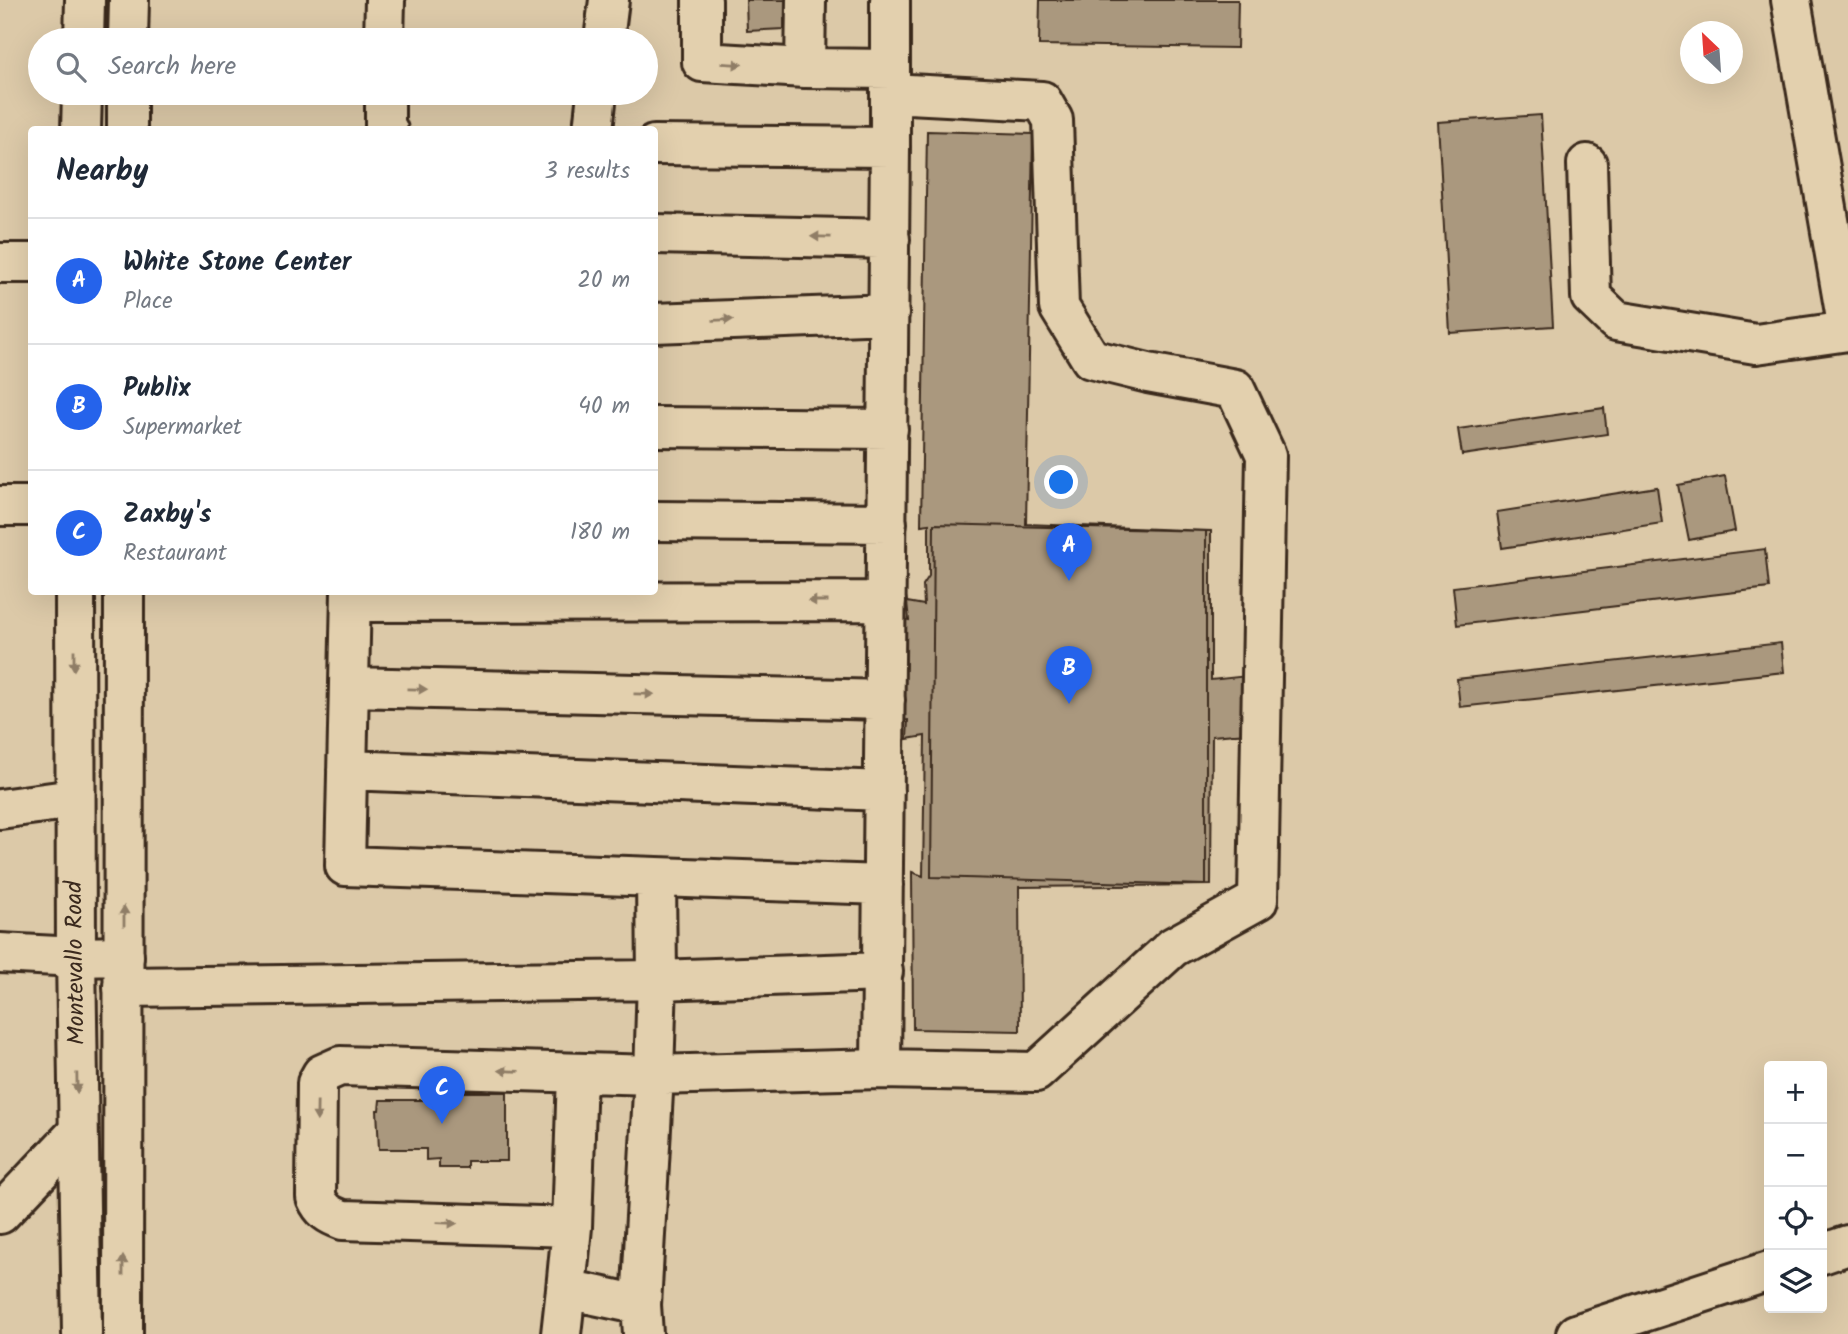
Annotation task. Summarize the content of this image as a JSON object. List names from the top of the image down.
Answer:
{
  "streets": {
    "main road": ["Montevallo Road"]
  },
  "north": "top left",
  "page": {
    "search": "Search here",
    "heading": ["Nearby", "3 results"],
    "list": [
      {
        "mark": "A",
        "name": "White Stone Center",
        "note": "Place",
        "value": "20 m"
      },
      {
        "mark": "B",
        "name": "Publix",
        "note": "Supermarket",
        "value": "40 m"
      },
      {
        "mark": "C",
        "name": "Zaxby's",
        "note": "Restaurant",
        "value": "180 m"
      }
    ],
    "pins": ["A", "B", "C"],
    "map_buttons": ["+", "−"]
  }
}
